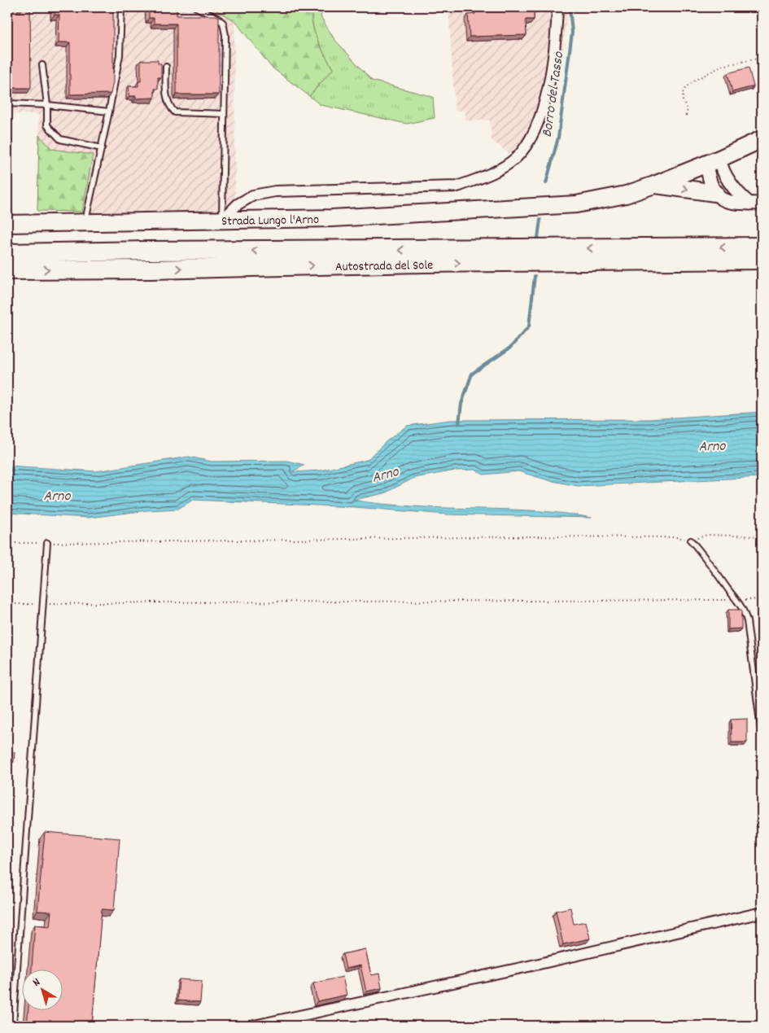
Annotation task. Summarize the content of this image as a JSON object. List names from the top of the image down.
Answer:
{
  "streets": {
    "highway": ["Autostrada del Sole"],
    "main road": ["Strada Lungo l'Arno"]
  },
  "water": ["Borro del Tasso", "Arno"],
  "north": "top left"
}
